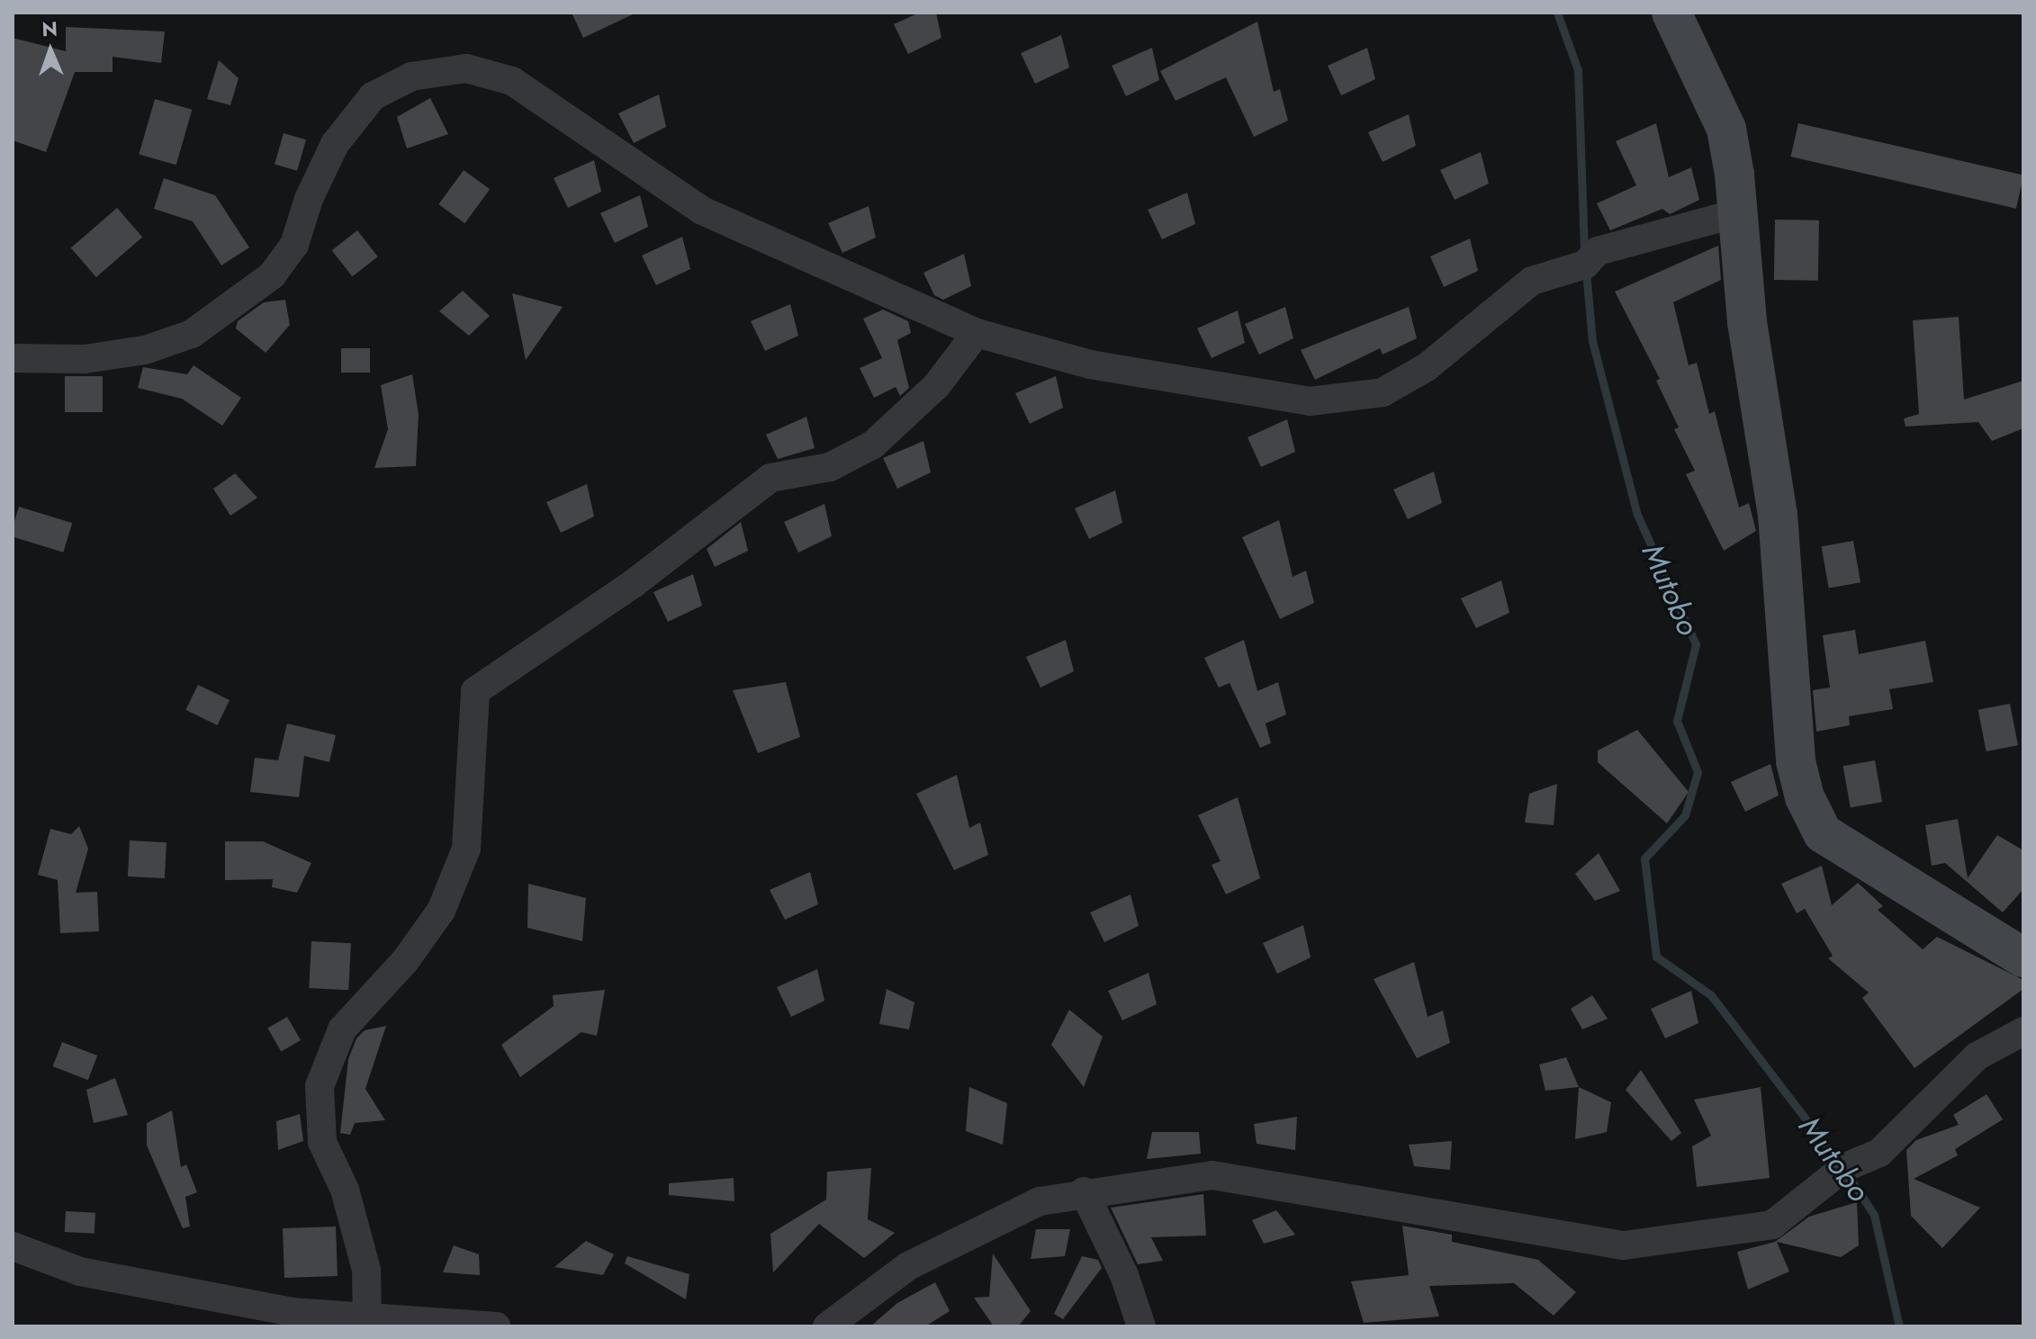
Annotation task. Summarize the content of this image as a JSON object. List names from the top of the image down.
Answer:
{
  "water": ["Mutobo"],
  "north": "top"
}
